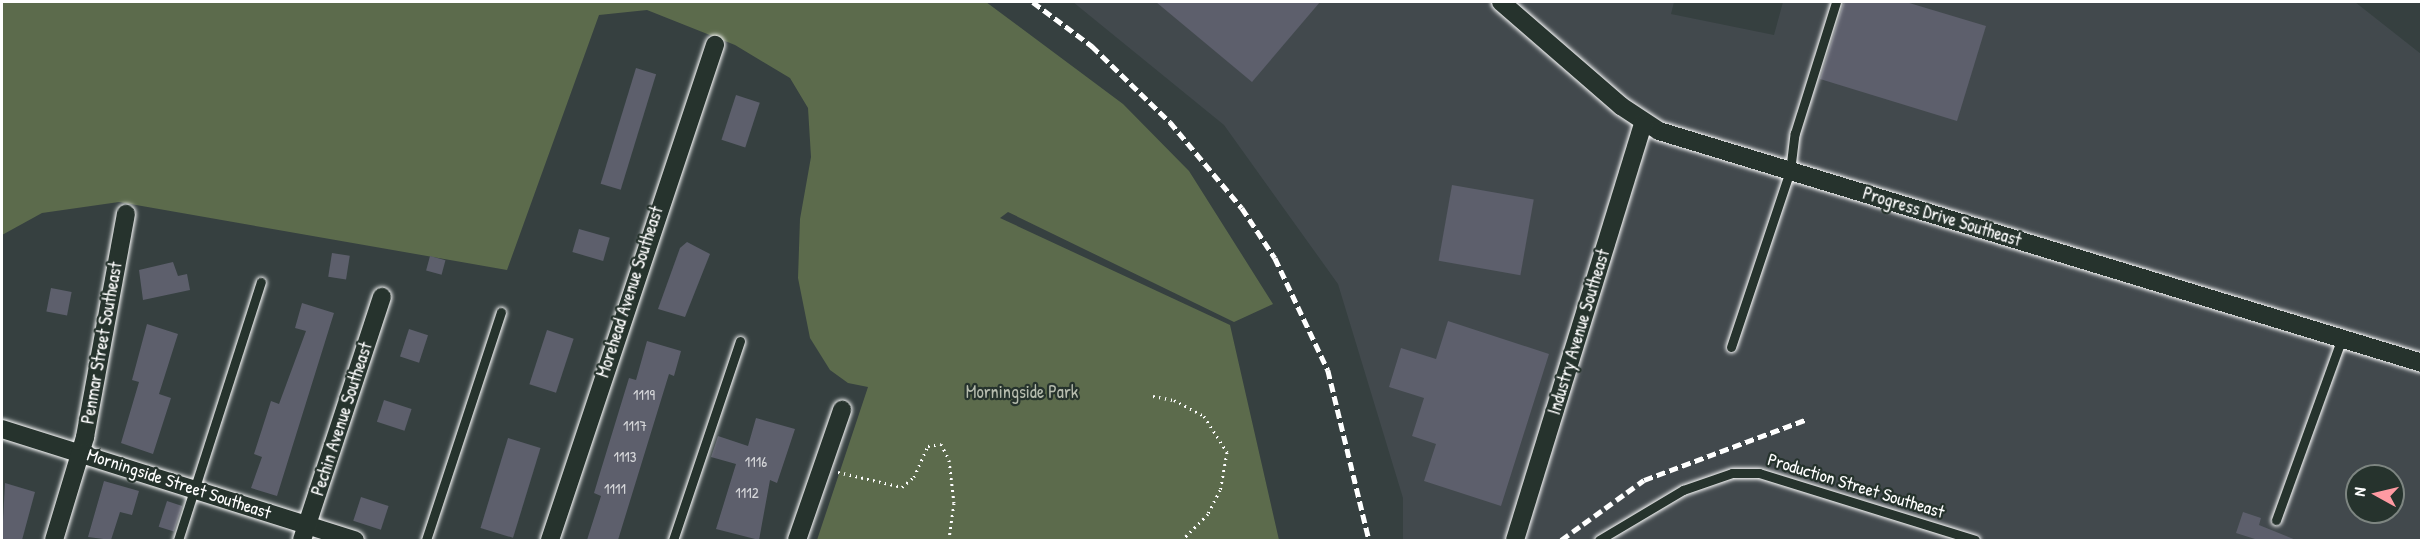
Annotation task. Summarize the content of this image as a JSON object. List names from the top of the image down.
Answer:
{
  "streets": {
    "street": [
      "Progress Drive Southeast",
      "Morehead Avenue Southeast",
      "Industry Avenue Southeast",
      "Penmar Street Southeast",
      "Pechin Avenue Southeast",
      "Morningside Street Southeast"
    ],
    "lane": ["Production Street Southeast"]
  },
  "crossings": [
    ["Progress Drive Southeast", "Industry Avenue Southeast"],
    ["Penmar Street Southeast", "Morningside Street Southeast"],
    ["Pechin Avenue Southeast", "Morningside Street Southeast"]
  ],
  "parks": ["Morningside Park"],
  "house_numbers": [
    "1119",
    "1117",
    "1113",
    "1116",
    "1111",
    "1112"
  ],
  "north": "left"
}
